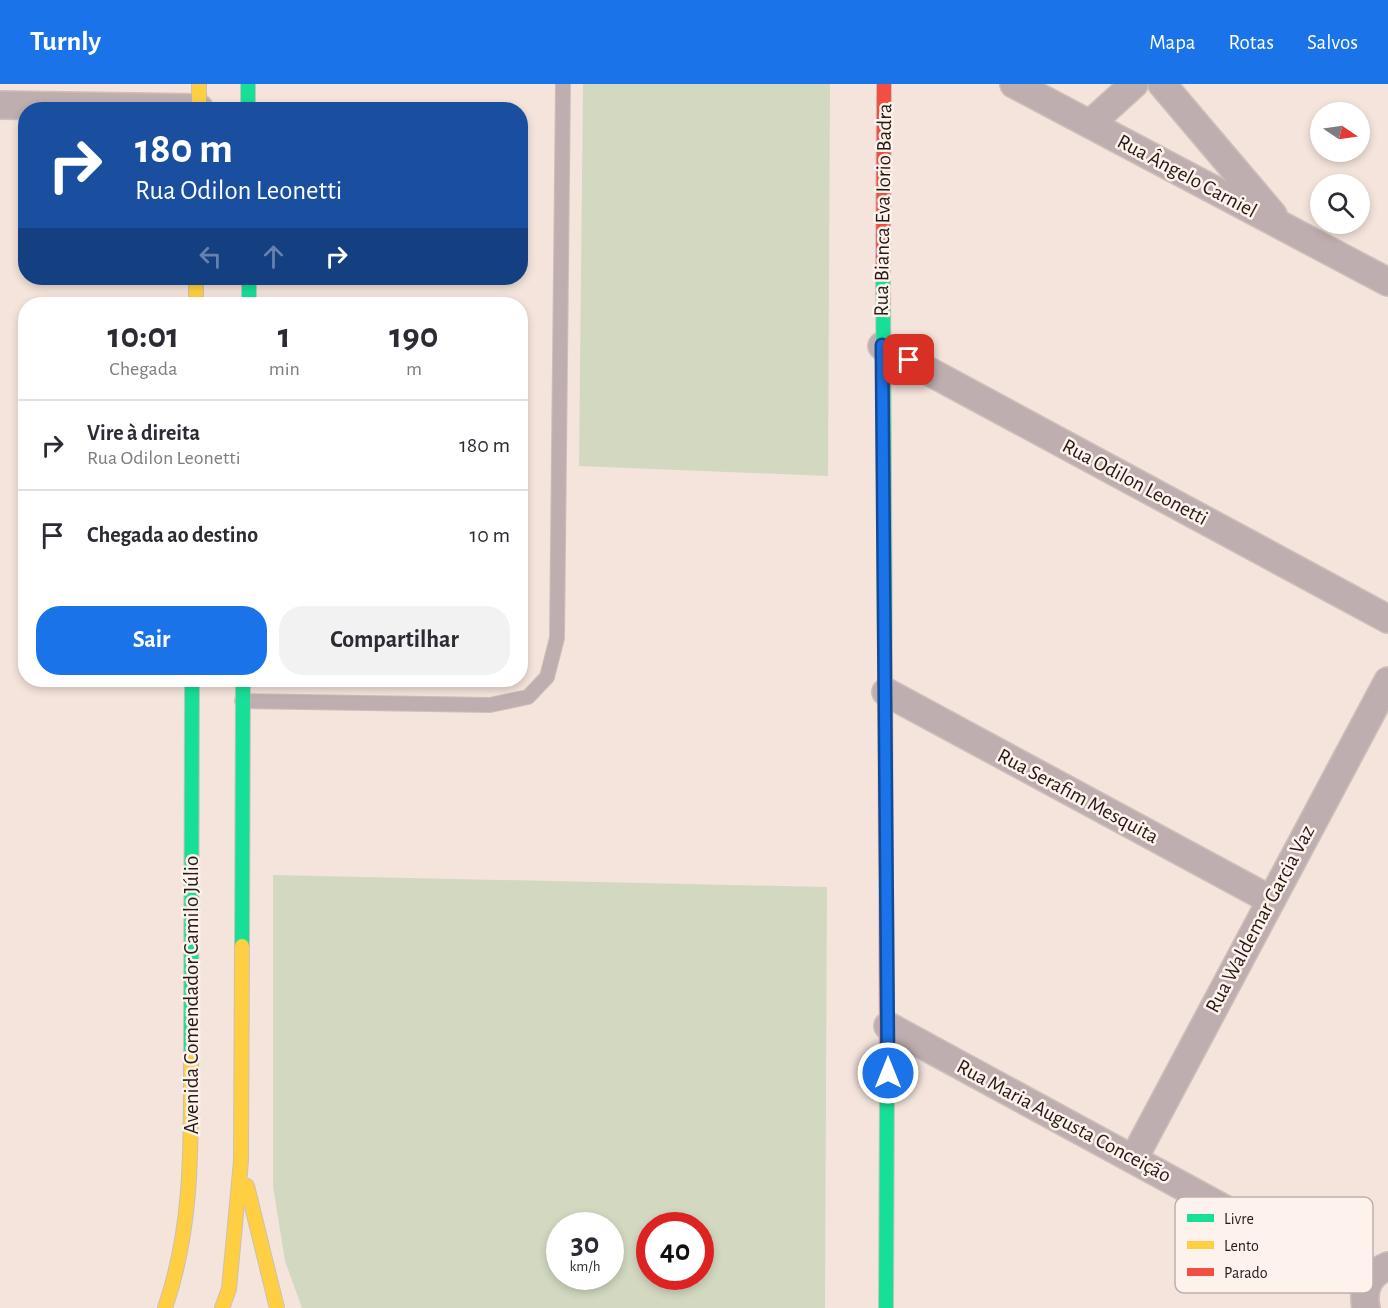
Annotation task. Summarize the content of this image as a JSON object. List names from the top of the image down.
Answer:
{
  "streets": {
    "main road": ["Rua Bianca Eva Iorio Badra", "Avenida Comendador Camilo Júlio"],
    "street": [
      "Rua Ângelo Carniel",
      "Rua Odilon Leonetti",
      "Rua Serafim Mesquita",
      "Rua Waldemar Garcia Vaz",
      "Rua Maria Augusta Conceição"
    ]
  },
  "crossings": [
    ["Rua Bianca Eva Iorio Badra", "Rua Odilon Leonetti"],
    ["Rua Bianca Eva Iorio Badra", "Rua Serafim Mesquita"],
    ["Rua Bianca Eva Iorio Badra", "Rua Maria Augusta Conceição"],
    ["Rua Serafim Mesquita", "Rua Waldemar Garcia Vaz"],
    ["Rua Waldemar Garcia Vaz", "Rua Maria Augusta Conceição"]
  ],
  "legend": ["Livre", "Lento", "Parado"],
  "north": "right",
  "page": {
    "header": "Turnly",
    "nav": ["Mapa", "Rotas", "Salvos"],
    "turn": ["180 m", "Rua Odilon Leonetti"],
    "eta": [
      "10:01",
      "Chegada",
      "1",
      "min",
      "190",
      "m"
    ],
    "list": [
      {
        "name": "Vire à direita",
        "note": "Rua Odilon Leonetti",
        "value": "180 m"
      },
      {
        "name": "Chegada ao destino",
        "value": "10 m"
      }
    ],
    "buttons": ["Sair", "Compartilhar"],
    "speed": "30 km/h",
    "limit": "40"
  }
}
